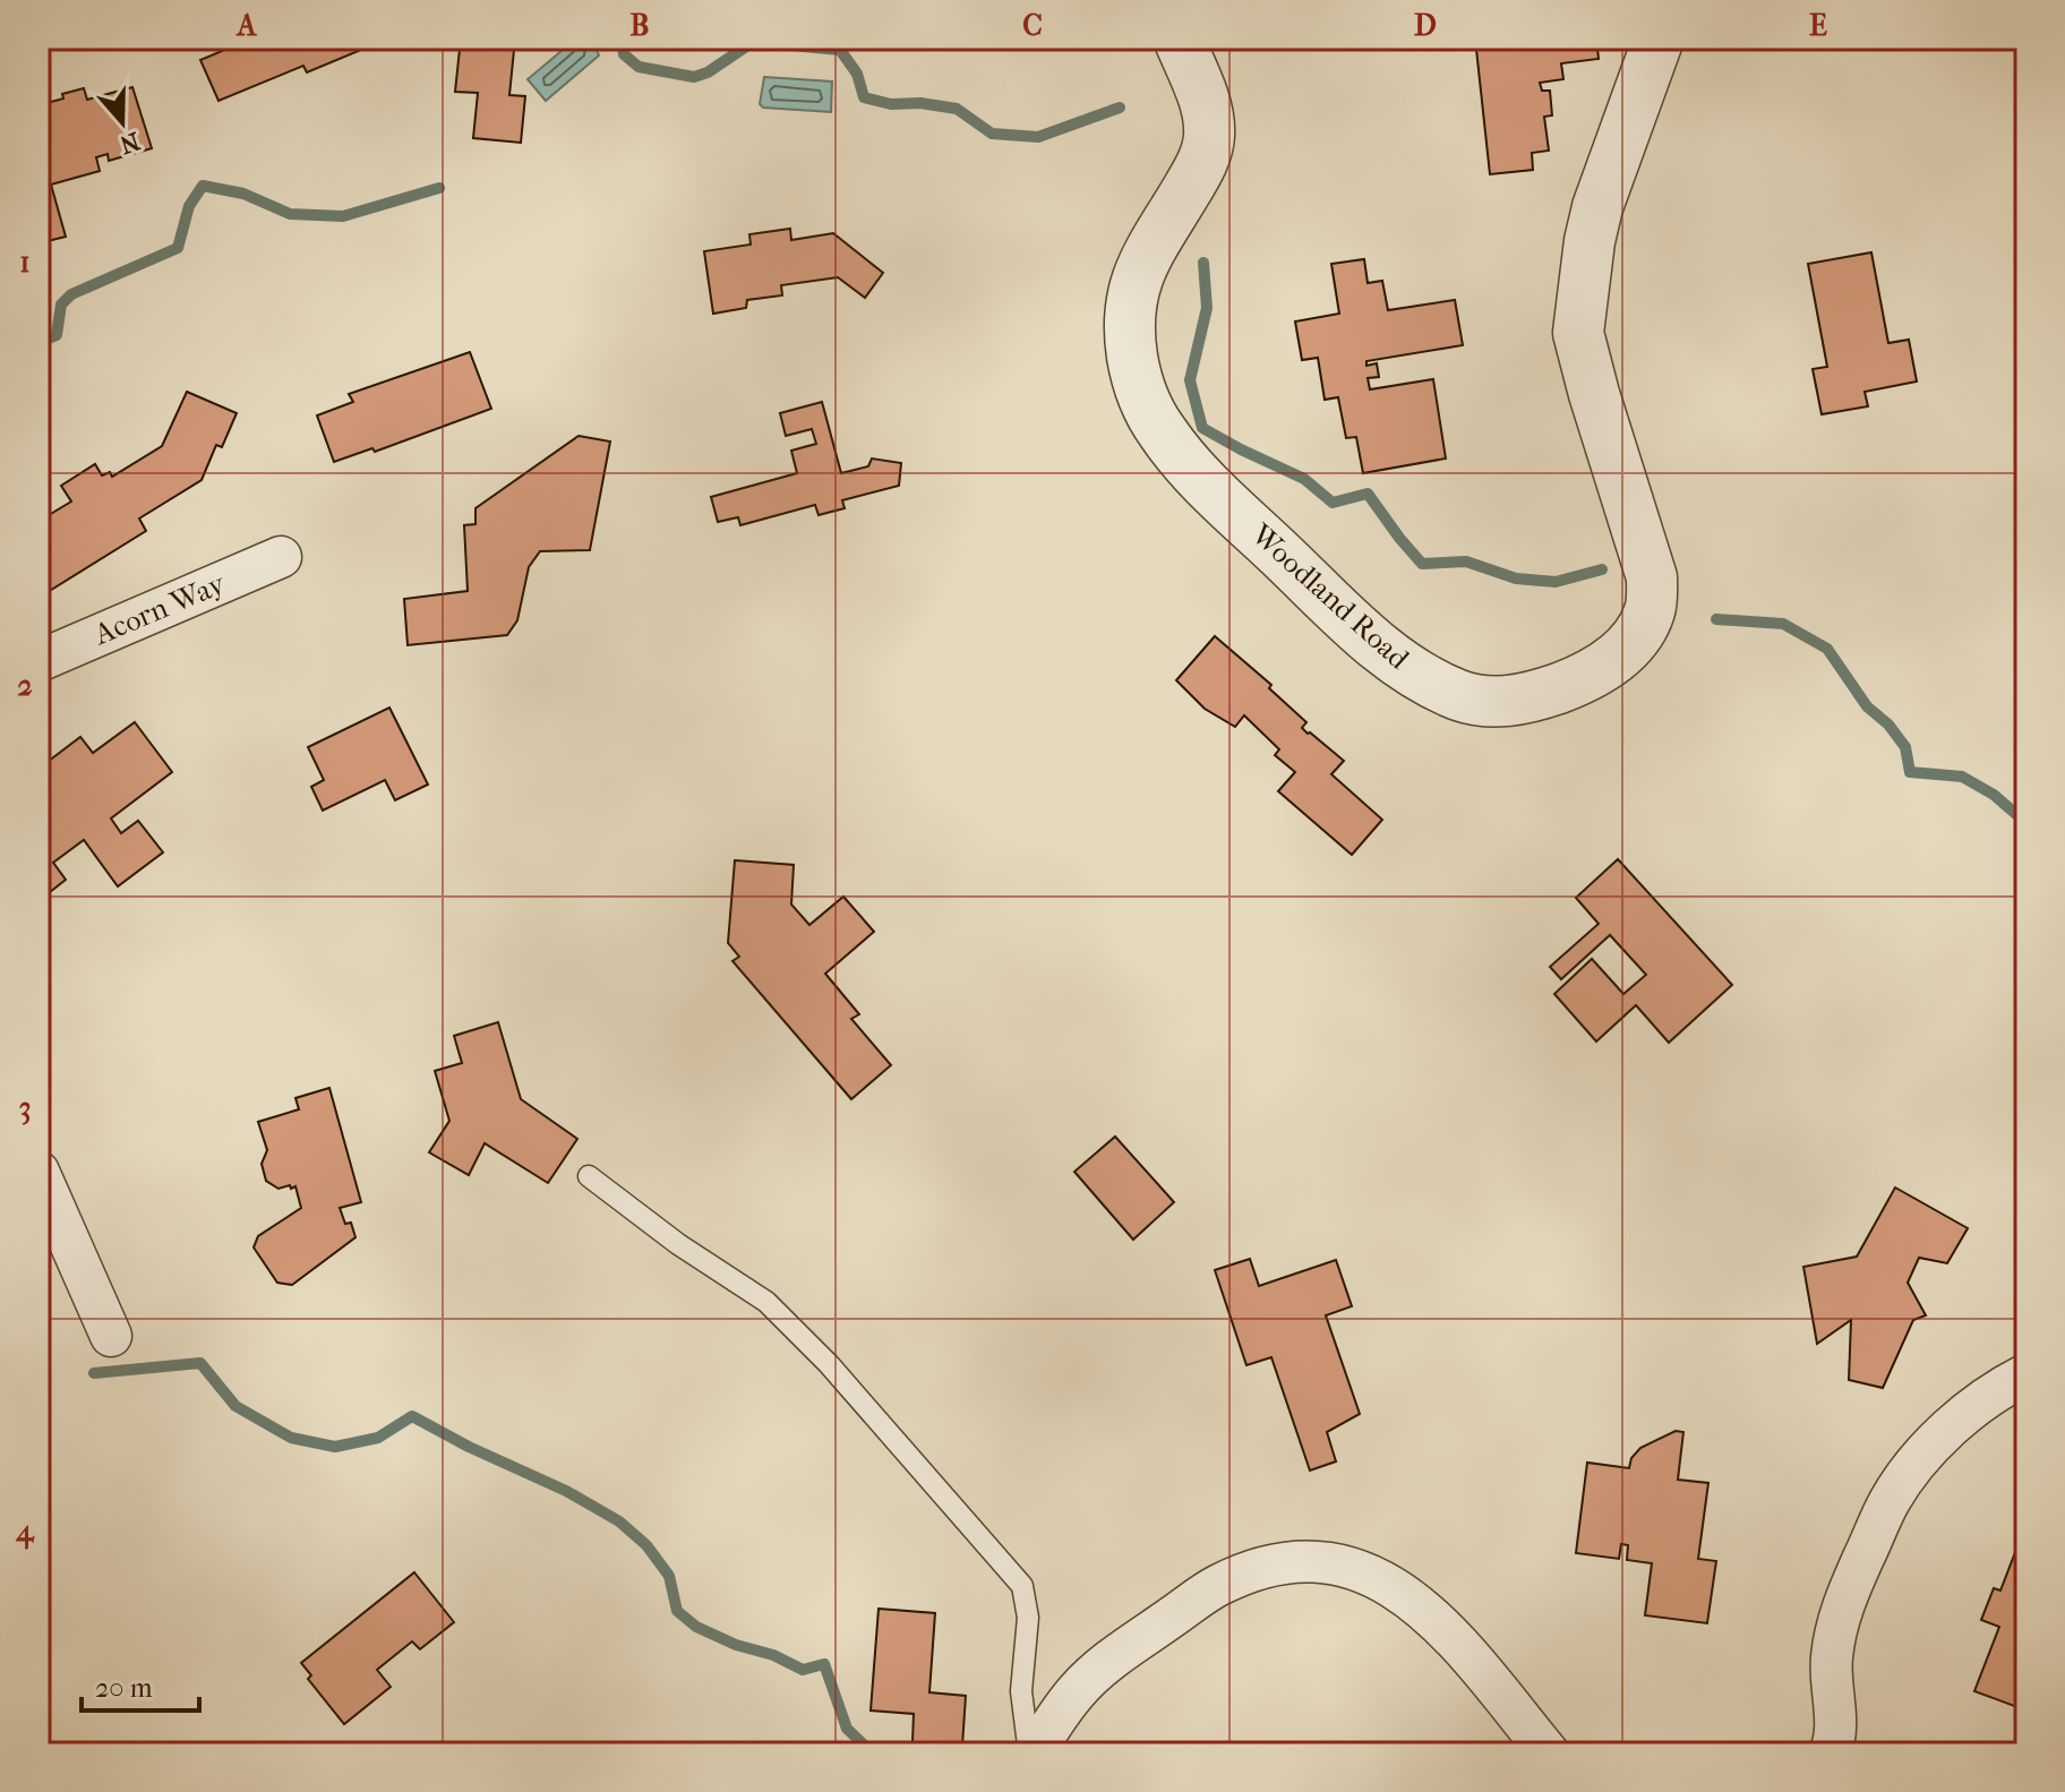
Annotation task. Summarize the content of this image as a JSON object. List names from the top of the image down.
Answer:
{
  "streets": {
    "street": ["Woodland Road", "Acorn Way"]
  },
  "scale_bar": "20 m",
  "north": "bottom",
  "grid": {
    "columns": [
      "A",
      "B",
      "C",
      "D",
      "E"
    ],
    "rows": [
      "1",
      "2",
      "3",
      "4"
    ]
  }
}
